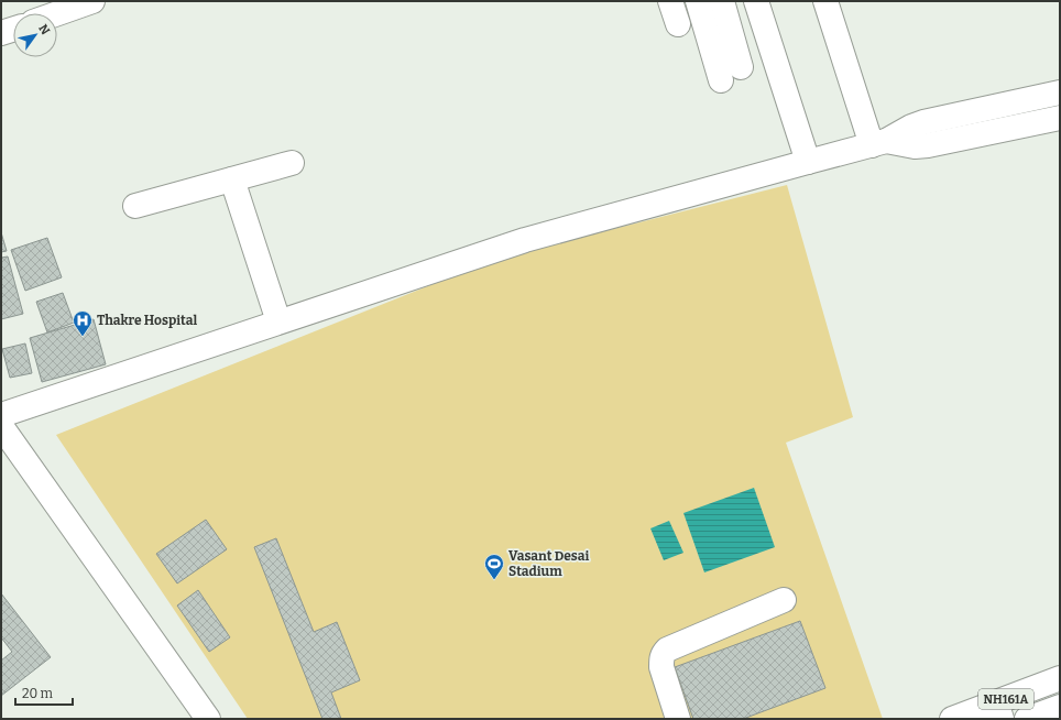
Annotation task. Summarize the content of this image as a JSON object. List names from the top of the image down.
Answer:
{
  "streets": {
    "main road": ["NH161A"]
  },
  "places": {
    "hospital": ["Thakre Hospital"],
    "sports": ["Vasant Desai Stadium"]
  },
  "scale_bar": "20 m",
  "north": "top right"
}
